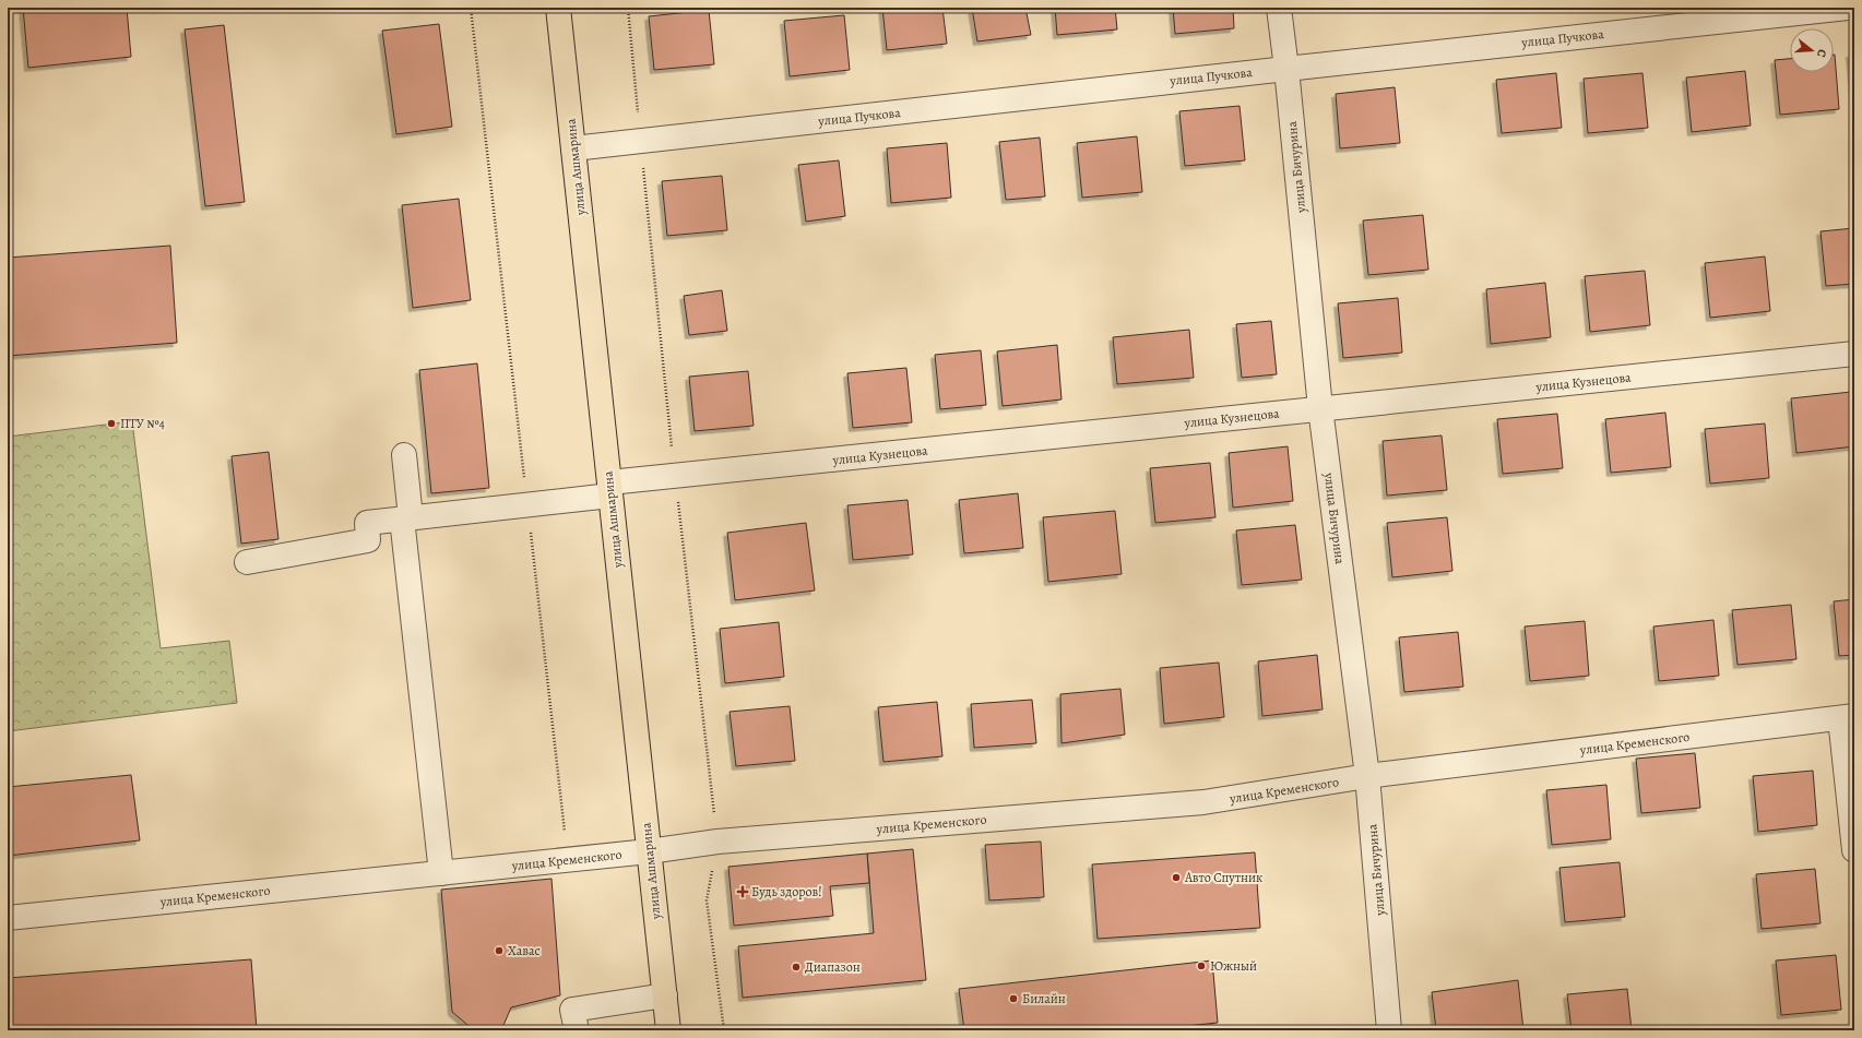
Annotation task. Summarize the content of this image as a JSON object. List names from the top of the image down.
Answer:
{
  "streets": {
    "main road": ["улица Ашмарина"],
    "street": [
      "улица Пучкова",
      "улица Бичурина",
      "улица Кузнецова",
      "улица Кременского"
    ]
  },
  "crossings": [
    ["улица Пучкова", "улица Ашмарина"],
    ["улица Пучкова", "улица Бичурина"],
    ["улица Ашмарина", "улица Кузнецова"],
    ["улица Ашмарина", "улица Кременского"],
    ["улица Бичурина", "улица Кузнецова"],
    ["улица Бичурина", "улица Кременского"]
  ],
  "places": {
    "other": [
      "ПТУ №4",
      "Авто Спутник",
      "Хавас",
      "Южный",
      "Диапазон",
      "Билайн"
    ],
    "health": ["Будь здоров!"]
  },
  "north": "right"
}
